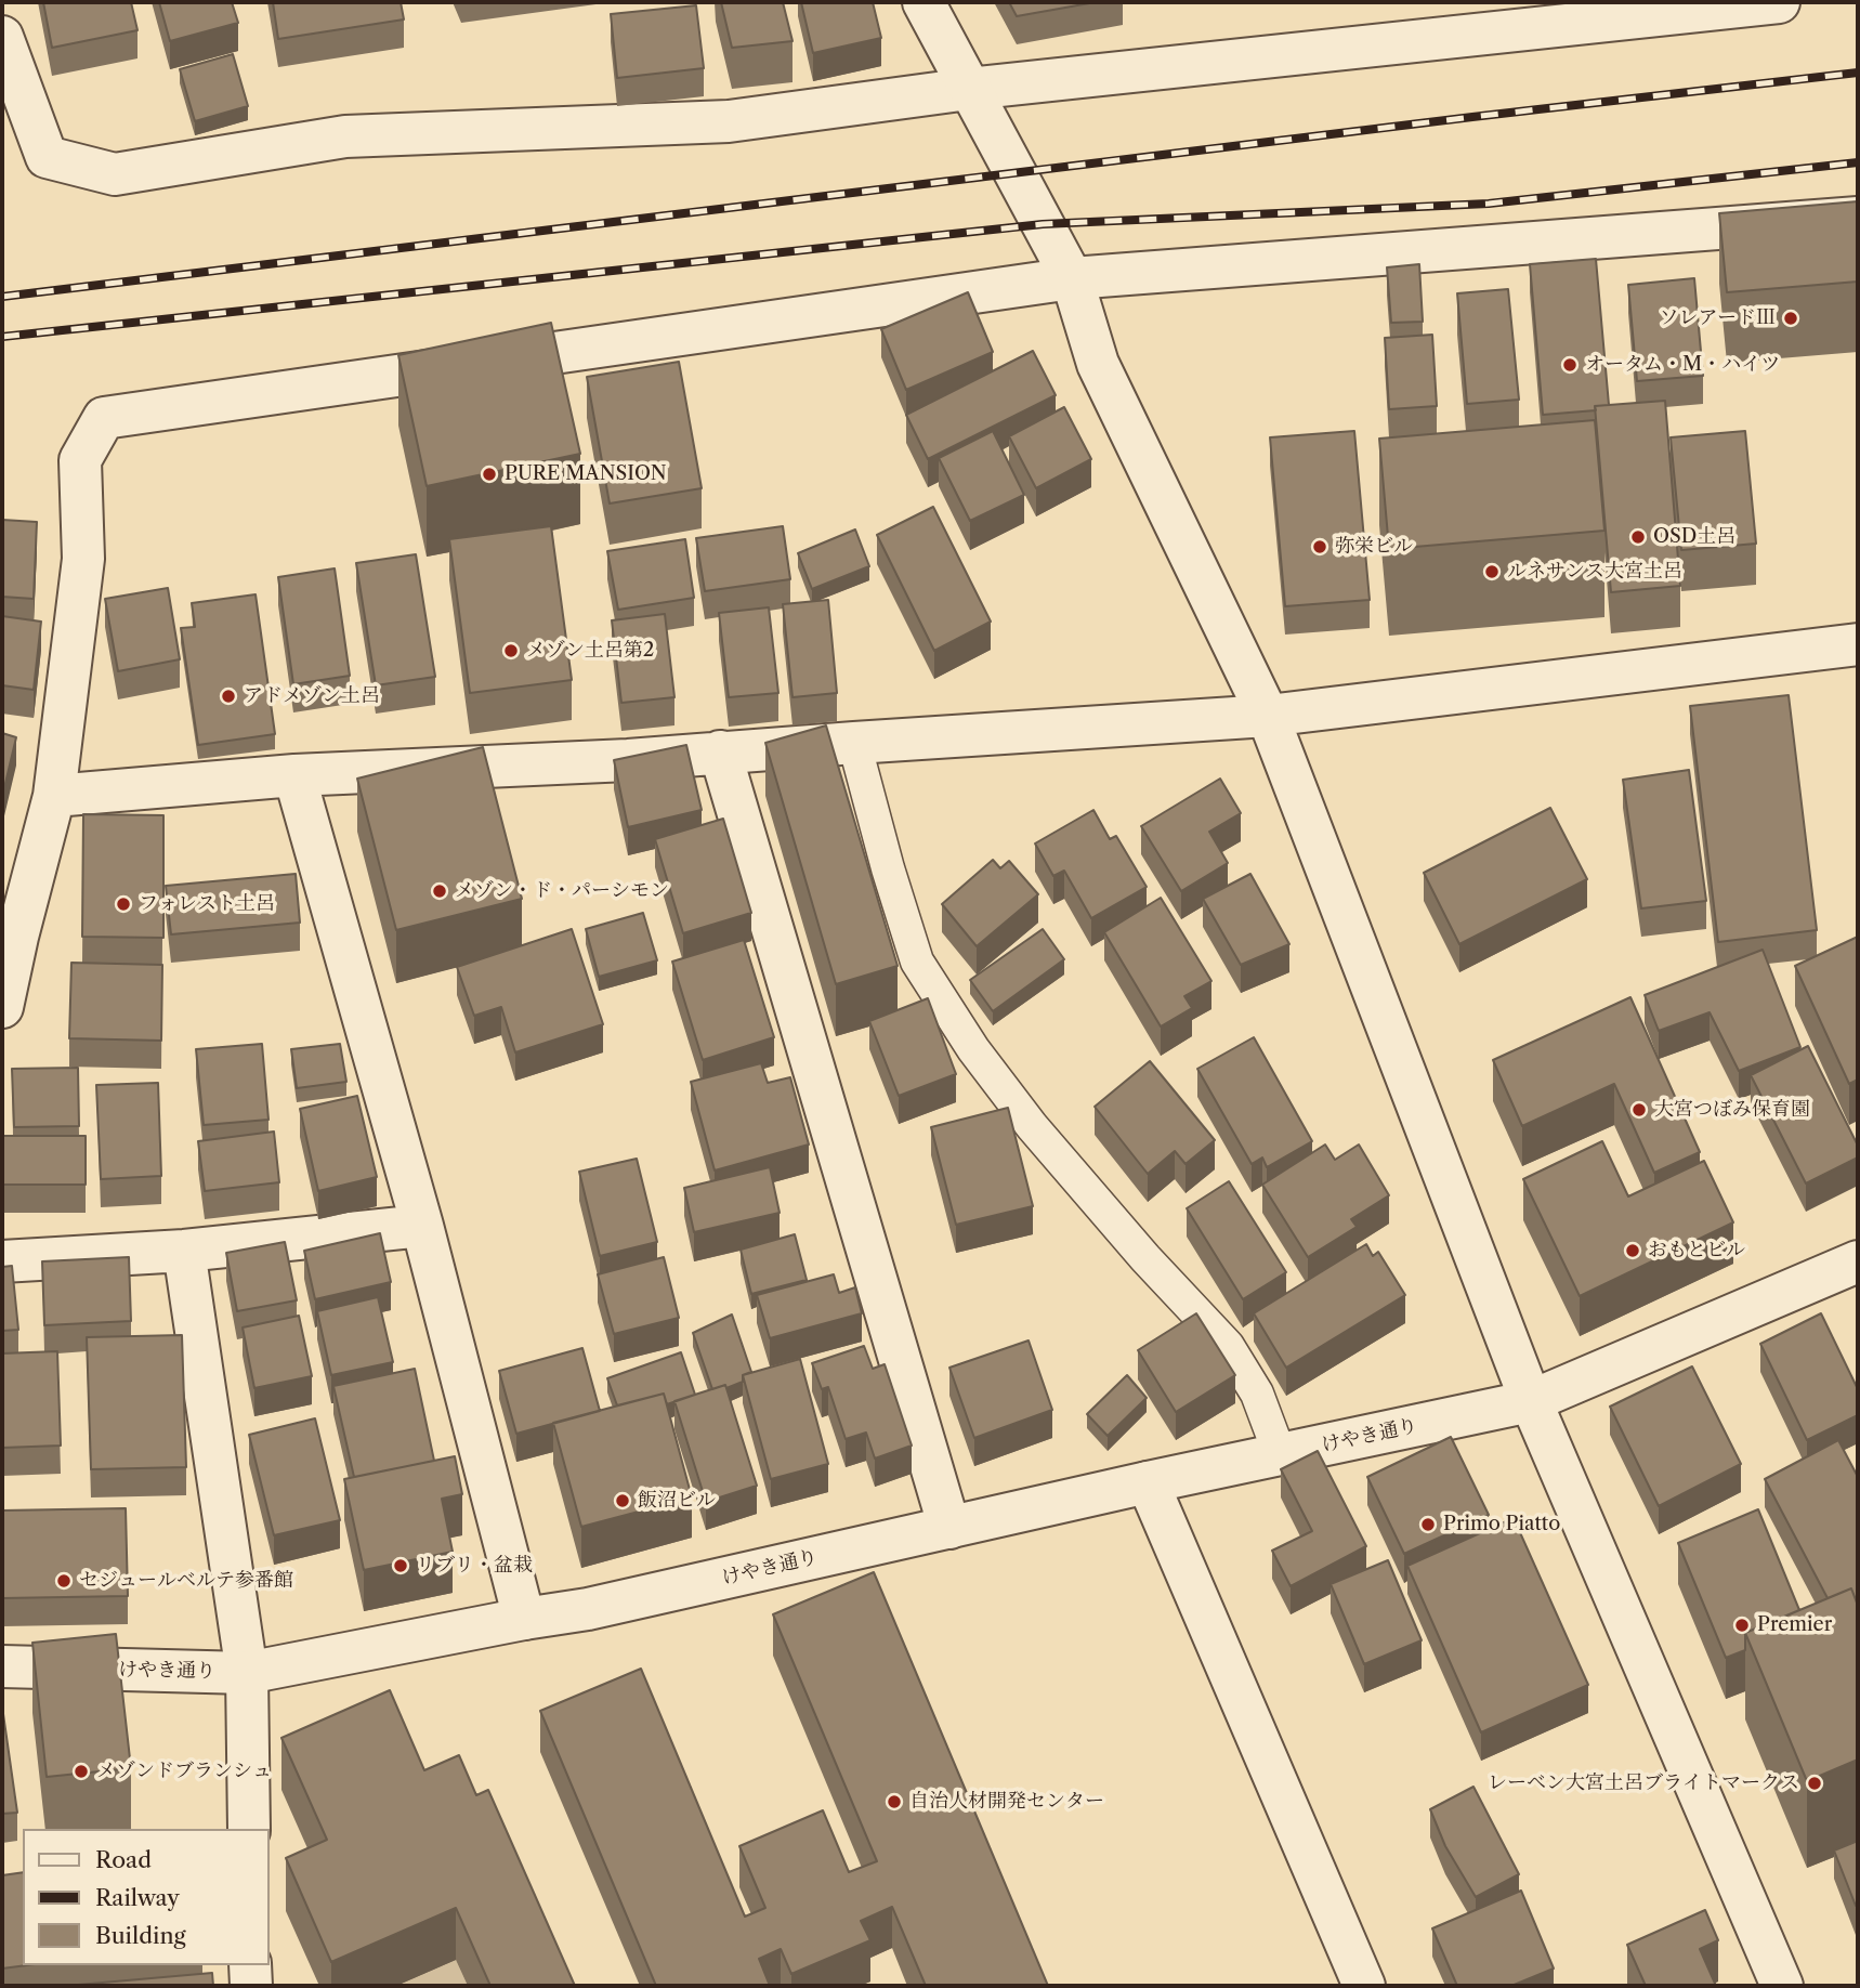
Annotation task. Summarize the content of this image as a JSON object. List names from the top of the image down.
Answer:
{
  "streets": {
    "street": ["けやき通り"]
  },
  "places": [
    "ソレアードⅢ",
    "オータム・M・ハイツ",
    "PURE MANSION",
    "OSD土呂",
    "弥栄ビル",
    "ルネサンス大宮土呂",
    "メゾン土呂第2",
    "アドメゾン土呂",
    "メゾン・ド・パーシモン",
    "フォレスト土呂",
    "大宮つぼみ保育園",
    "おもとビル",
    "飯沼ビル",
    "Primo Piatto",
    "リブリ・盆栽",
    "セジュールベルテ参番館",
    "Premier",
    "メゾンドブランシュ",
    "レーベン大宮土呂ブライトマークス",
    "自治人材開発センター"
  ],
  "legend": ["Road", "Railway", "Building"]
}
